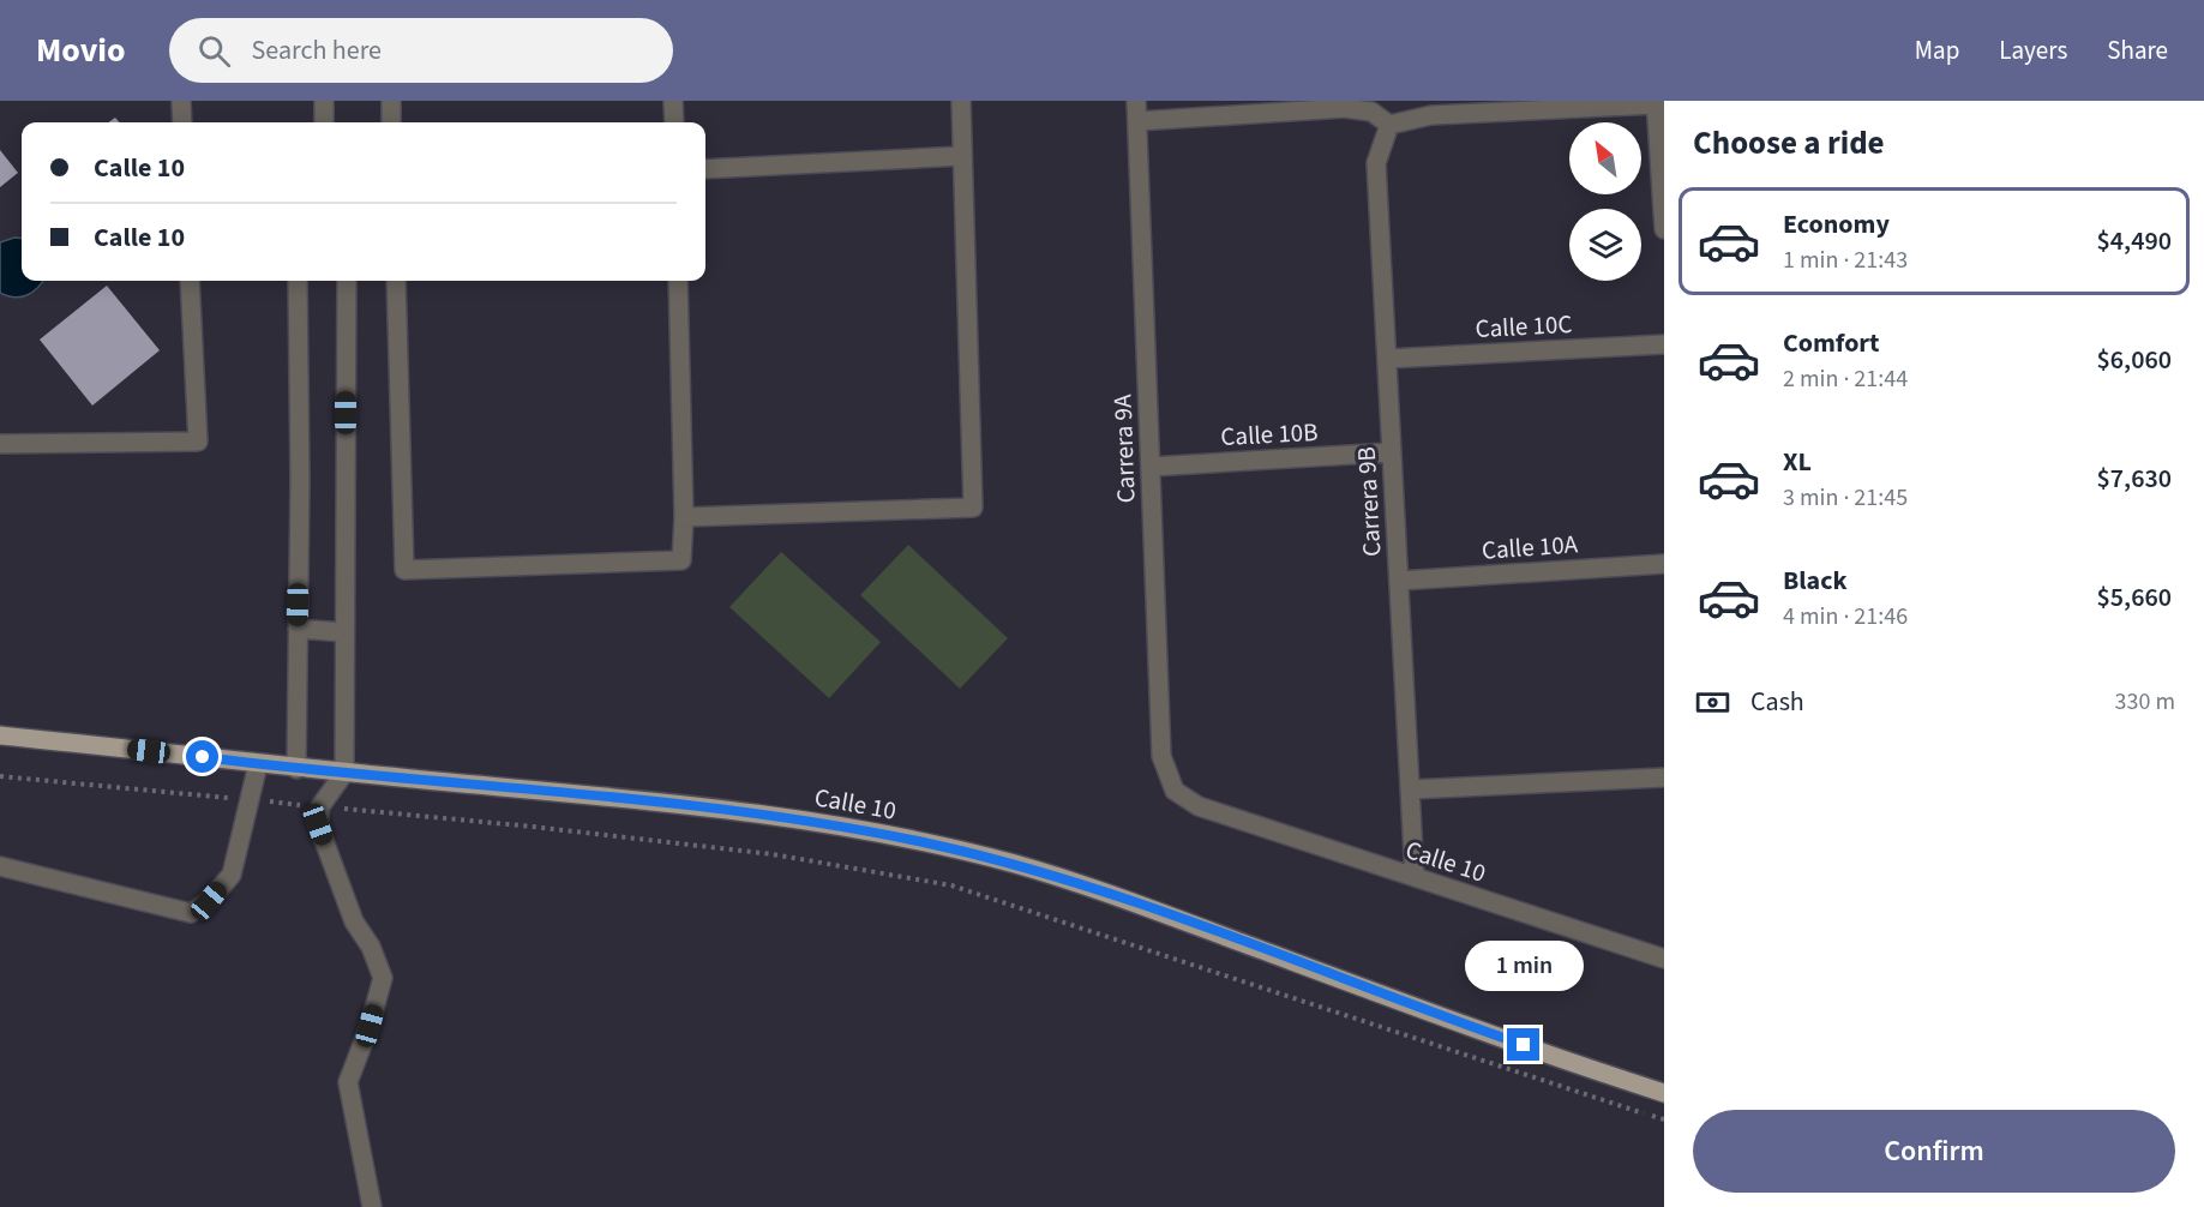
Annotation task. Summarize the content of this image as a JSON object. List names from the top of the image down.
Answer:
{
  "streets": {
    "main road": ["Calle 10"],
    "street": [
      "Calle 10C",
      "Calle 10B",
      "Carrera 9A",
      "Carrera 9B",
      "Calle 10A"
    ]
  },
  "crossings": [
    ["Calle 10C", "Carrera 9B"],
    ["Calle 10B", "Carrera 9A"],
    ["Calle 10B", "Carrera 9B"],
    ["Carrera 9A", "Calle 10"],
    ["Carrera 9B", "Calle 10A"],
    ["Carrera 9B", "Calle 10"]
  ],
  "north": "top left",
  "page": {
    "header": "Movio",
    "search": "Search here",
    "nav": ["Map", "Layers", "Share"],
    "heading": "Choose a ride",
    "banner": ["Calle 10", "Calle 10"],
    "list": [
      {
        "name": "Economy",
        "note": "1 min · 21:43",
        "value": "$4,490"
      },
      {
        "name": "Comfort",
        "note": "2 min · 21:44",
        "value": "$6,060"
      },
      {
        "name": "XL",
        "note": "3 min · 21:45",
        "value": "$7,630"
      },
      {
        "name": "Black",
        "note": "4 min · 21:46",
        "value": "$5,660"
      }
    ],
    "pay": ["Cash", "330 m"],
    "bubble": "1 min",
    "buttons": "Confirm"
  }
}
